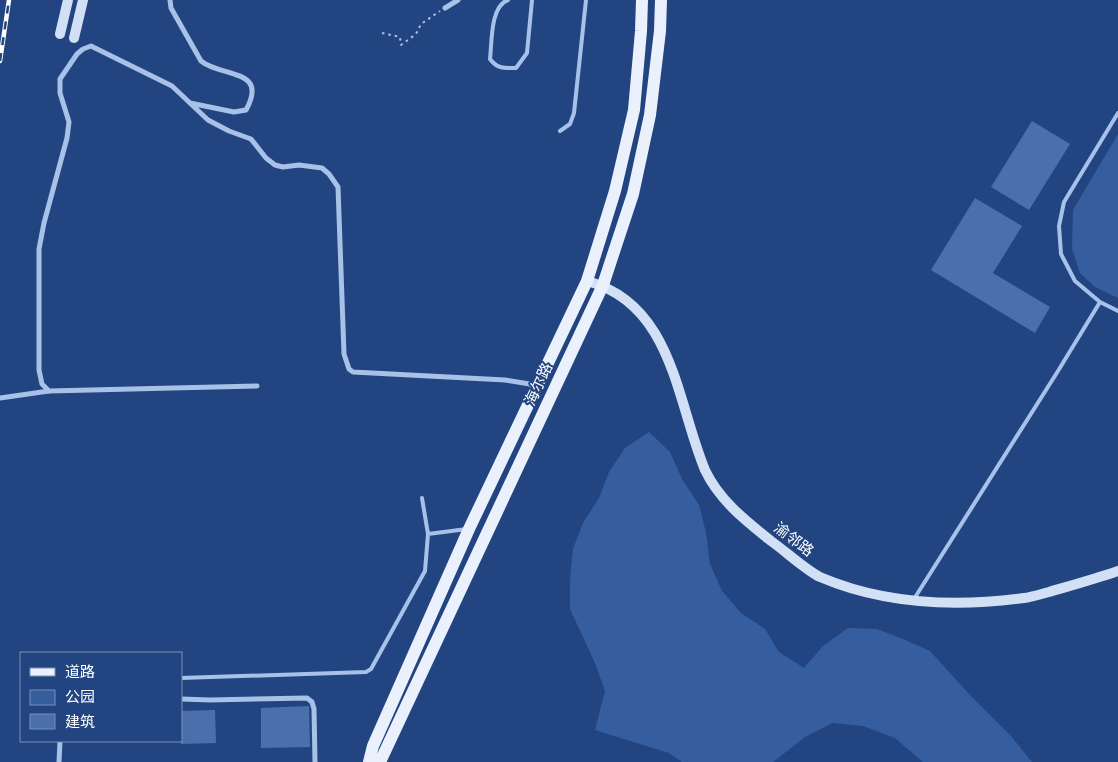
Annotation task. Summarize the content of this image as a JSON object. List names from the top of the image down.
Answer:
{
  "streets": {
    "main road": ["海尔路", "渝邻路"]
  },
  "crossings": [
    ["海尔路", "渝邻路"]
  ],
  "legend": ["道路", "公园", "建筑"]
}
